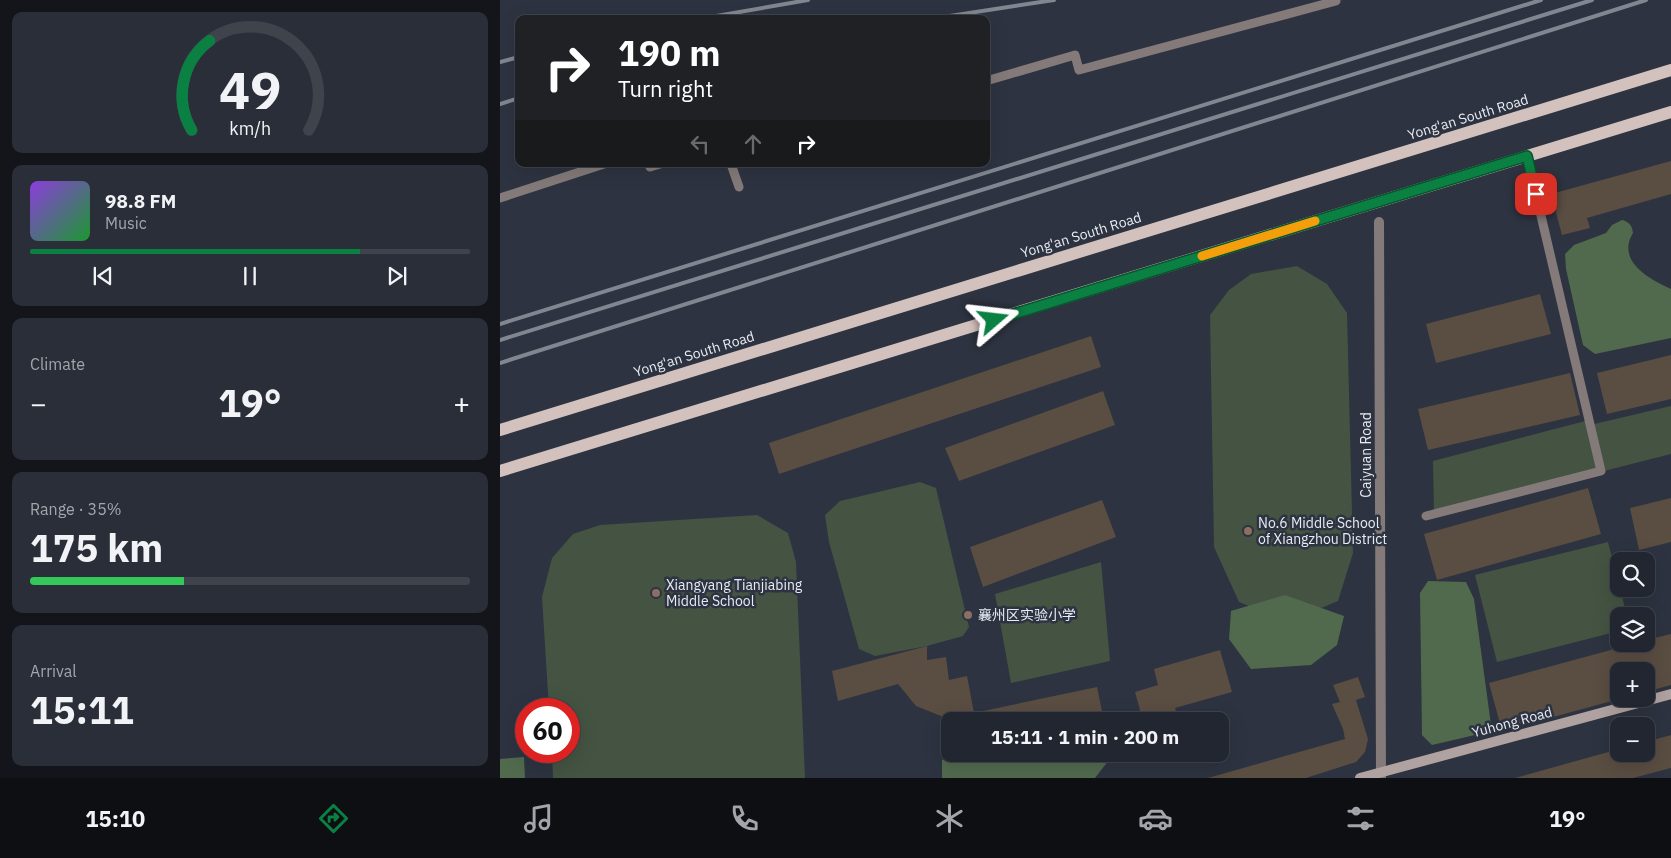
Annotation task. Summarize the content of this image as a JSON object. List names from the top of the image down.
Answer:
{
  "streets": {
    "main road": ["Yong'an South Road"],
    "street": ["Caiyuan Road", "Yuhong Road"]
  },
  "crossings": [
    ["Caiyuan Road", "Yuhong Road"]
  ],
  "places": ["No.6 Middle School of Xiangzhou District", "Xiangyang Tianjiabing Middle School", "襄州区实验小学"],
  "page": {
    "turn": ["190 m", "Turn right"],
    "song": ["98.8 FM", "Music"],
    "tile": [
      "Climate",
      ["Range · 35%", "175 km"],
      ["Arrival", "15:11"]
    ],
    "heat": ["−", "19°", "+"],
    "map_buttons": ["+", "−"],
    "limit": "60",
    "trip": "15:11 · 1 min · 200 m",
    "tabs": ["15:10", "19°"],
    "gauge": ["49", "km/h"]
  }
}
